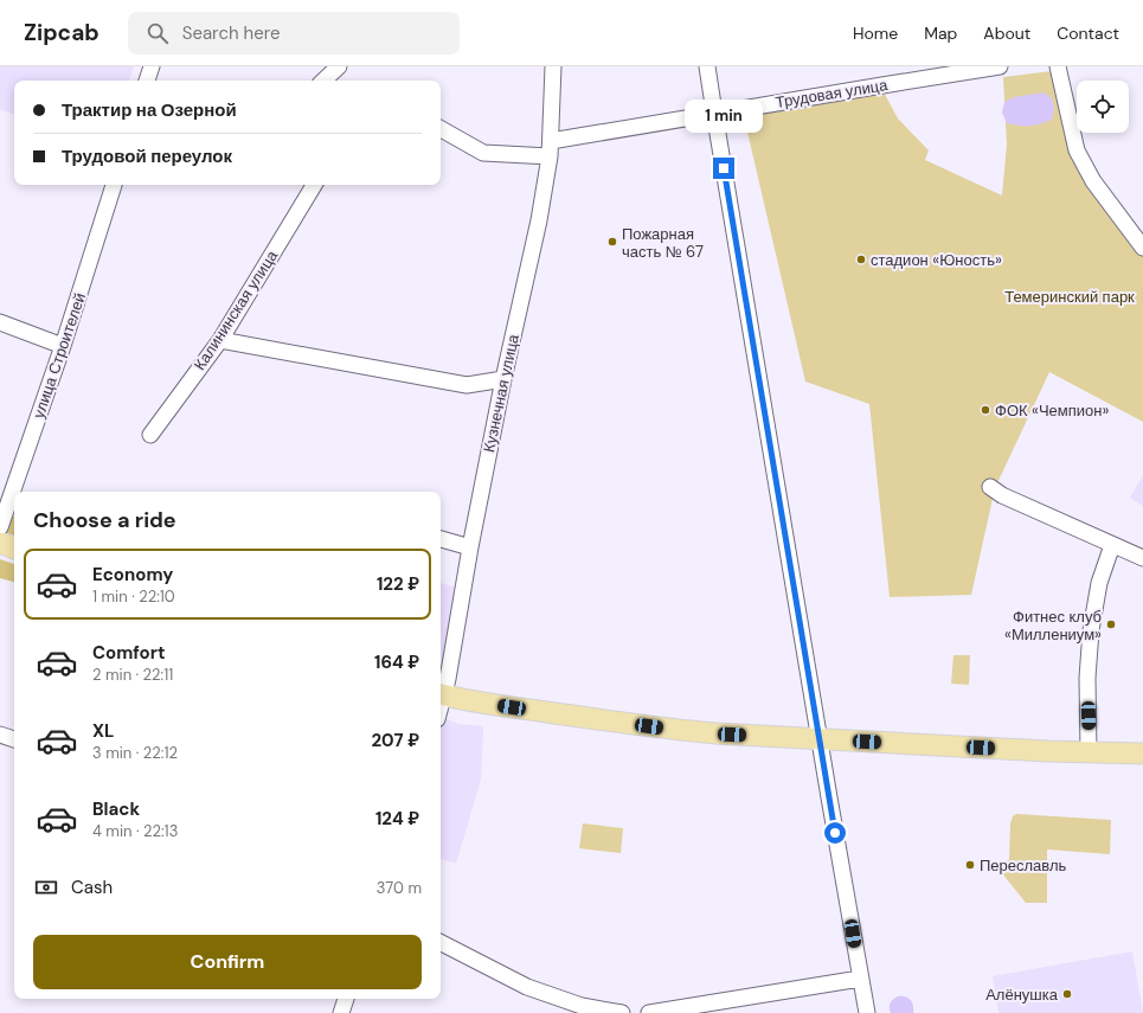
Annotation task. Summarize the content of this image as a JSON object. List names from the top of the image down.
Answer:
{
  "streets": {
    "street": [
      "Трудовая улица",
      "Калининская улица",
      "улица Строителей",
      "Кузнечная улица"
    ]
  },
  "crossings": [
    ["Трудовая улица", "Кузнечная улица"]
  ],
  "parks": ["Темеринский парк"],
  "places": [
    "Пожарная часть № 67",
    "стадион «Юность»",
    "ФОК «Чемпион»",
    "Фитнес клуб «Миллениум»",
    "Переславль",
    "Алёнушка"
  ],
  "page": {
    "header": "Zipcab",
    "search": "Search here",
    "nav": [
      "Home",
      "Map",
      "About",
      "Contact"
    ],
    "banner": ["Трактир на Озерной", "Трудовой переулок"],
    "bubble": "1 min",
    "heading": "Choose a ride",
    "list": [
      {
        "name": "Economy",
        "note": "1 min · 22:10",
        "value": "122 ₽"
      },
      {
        "name": "Comfort",
        "note": "2 min · 22:11",
        "value": "164 ₽"
      },
      {
        "name": "XL",
        "note": "3 min · 22:12",
        "value": "207 ₽"
      },
      {
        "name": "Black",
        "note": "4 min · 22:13",
        "value": "124 ₽"
      }
    ],
    "pay": ["Cash", "370 m"],
    "buttons": "Confirm"
  }
}
